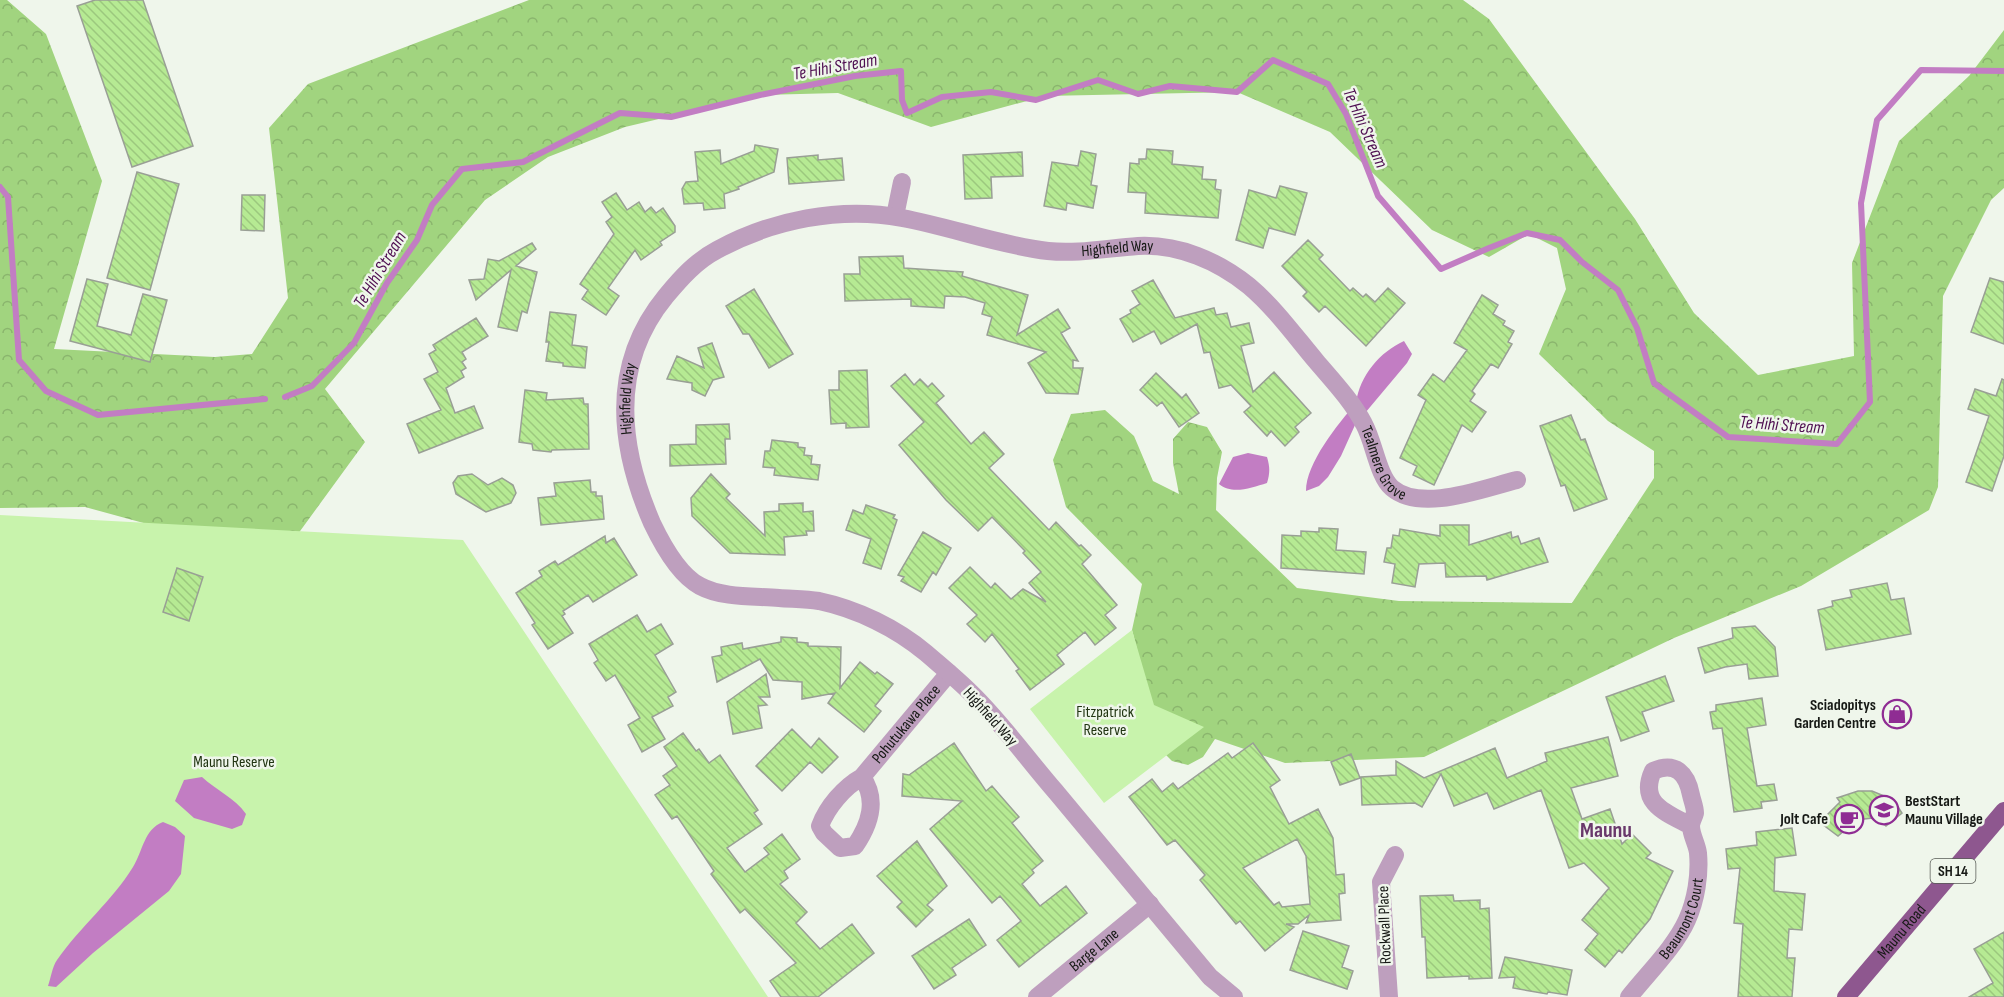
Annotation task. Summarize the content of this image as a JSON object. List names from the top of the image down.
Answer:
{
  "streets": {
    "main road": ["SH 14", "Maunu Road"],
    "street": [
      "Highfield Way",
      "Tealmere Grove",
      "Pohutukawa Place",
      "Beaumont Court",
      "Rockwall Place",
      "Barge Lane"
    ]
  },
  "crossings": [
    ["Highfield Way", "Tealmere Grove"],
    ["Highfield Way", "Pohutukawa Place"],
    ["Highfield Way", "Barge Lane"]
  ],
  "districts": ["Maunu"],
  "water": ["Te Hihi Stream"],
  "parks": ["Fitzpatrick Reserve", "Maunu Reserve"],
  "places": {
    "shop": ["Sciadopitys Garden Centre"],
    "school or university": ["BestStart Maunu Village"],
    "cafe": ["Jolt Cafe"]
  }
}
